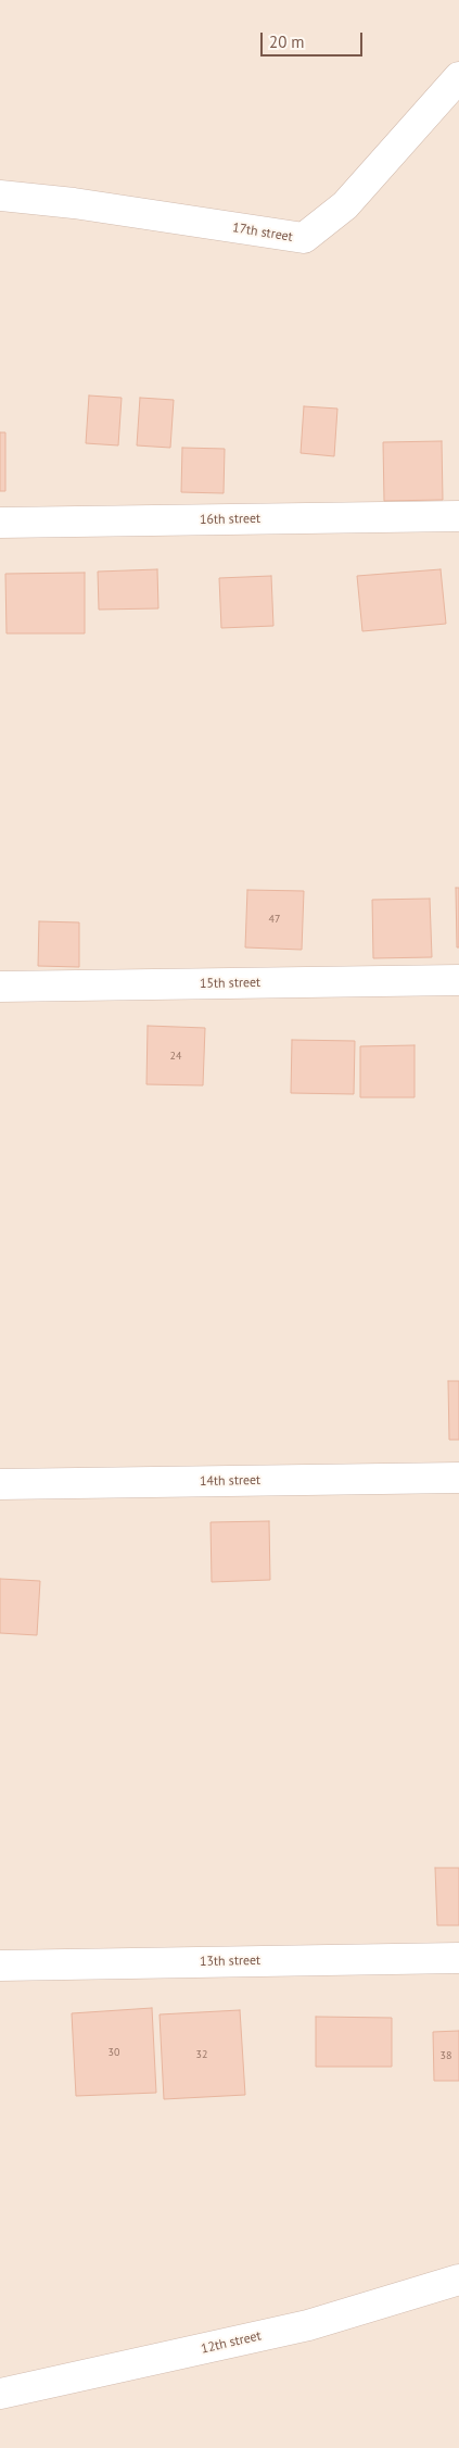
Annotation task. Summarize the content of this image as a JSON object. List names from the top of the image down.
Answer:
{
  "streets": {
    "street": [
      "17th street",
      "16th street",
      "15th street",
      "14th street",
      "13th street",
      "12th street"
    ]
  },
  "house_numbers": [
    "47",
    "24",
    "30",
    "32",
    "38"
  ],
  "scale_bar": "20 m"
}
